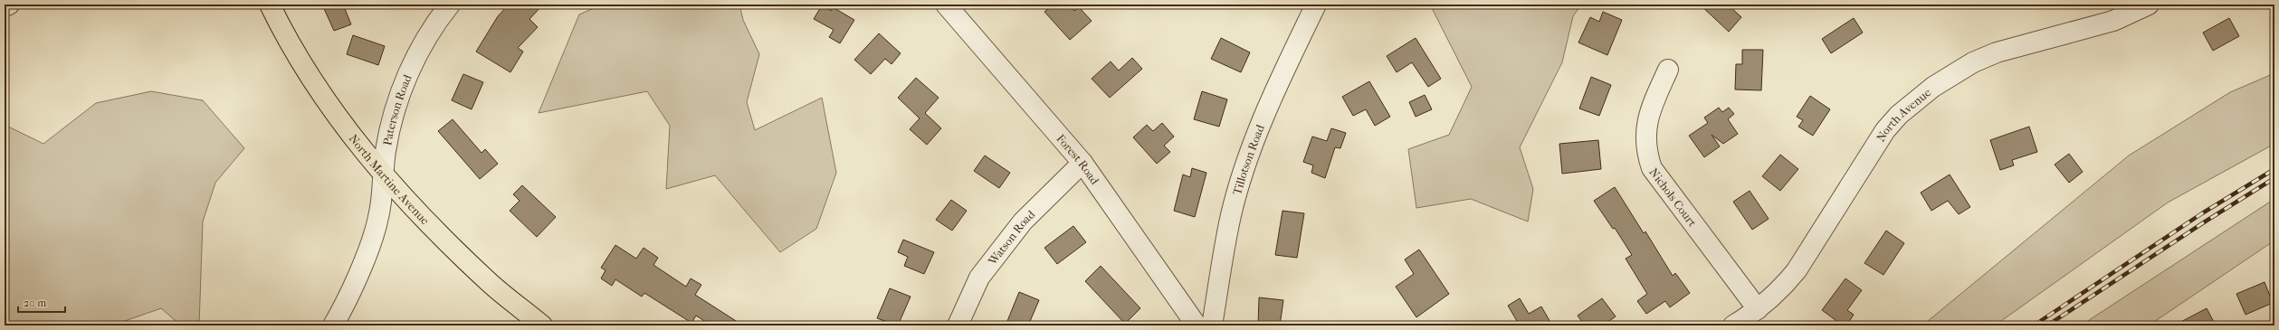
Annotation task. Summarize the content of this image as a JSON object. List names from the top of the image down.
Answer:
{
  "streets": {
    "main road": ["North Martine Avenue"],
    "street": [
      "Paterson Road",
      "North Avenue",
      "Forest Road",
      "Tillotson Road",
      "Nichols Court",
      "Watson Road"
    ]
  },
  "crossings": [
    ["Paterson Road", "North Martine Avenue"],
    ["North Avenue", "Nichols Court"],
    ["Forest Road", "Watson Road"]
  ],
  "scale_bar": "20 m"
}
